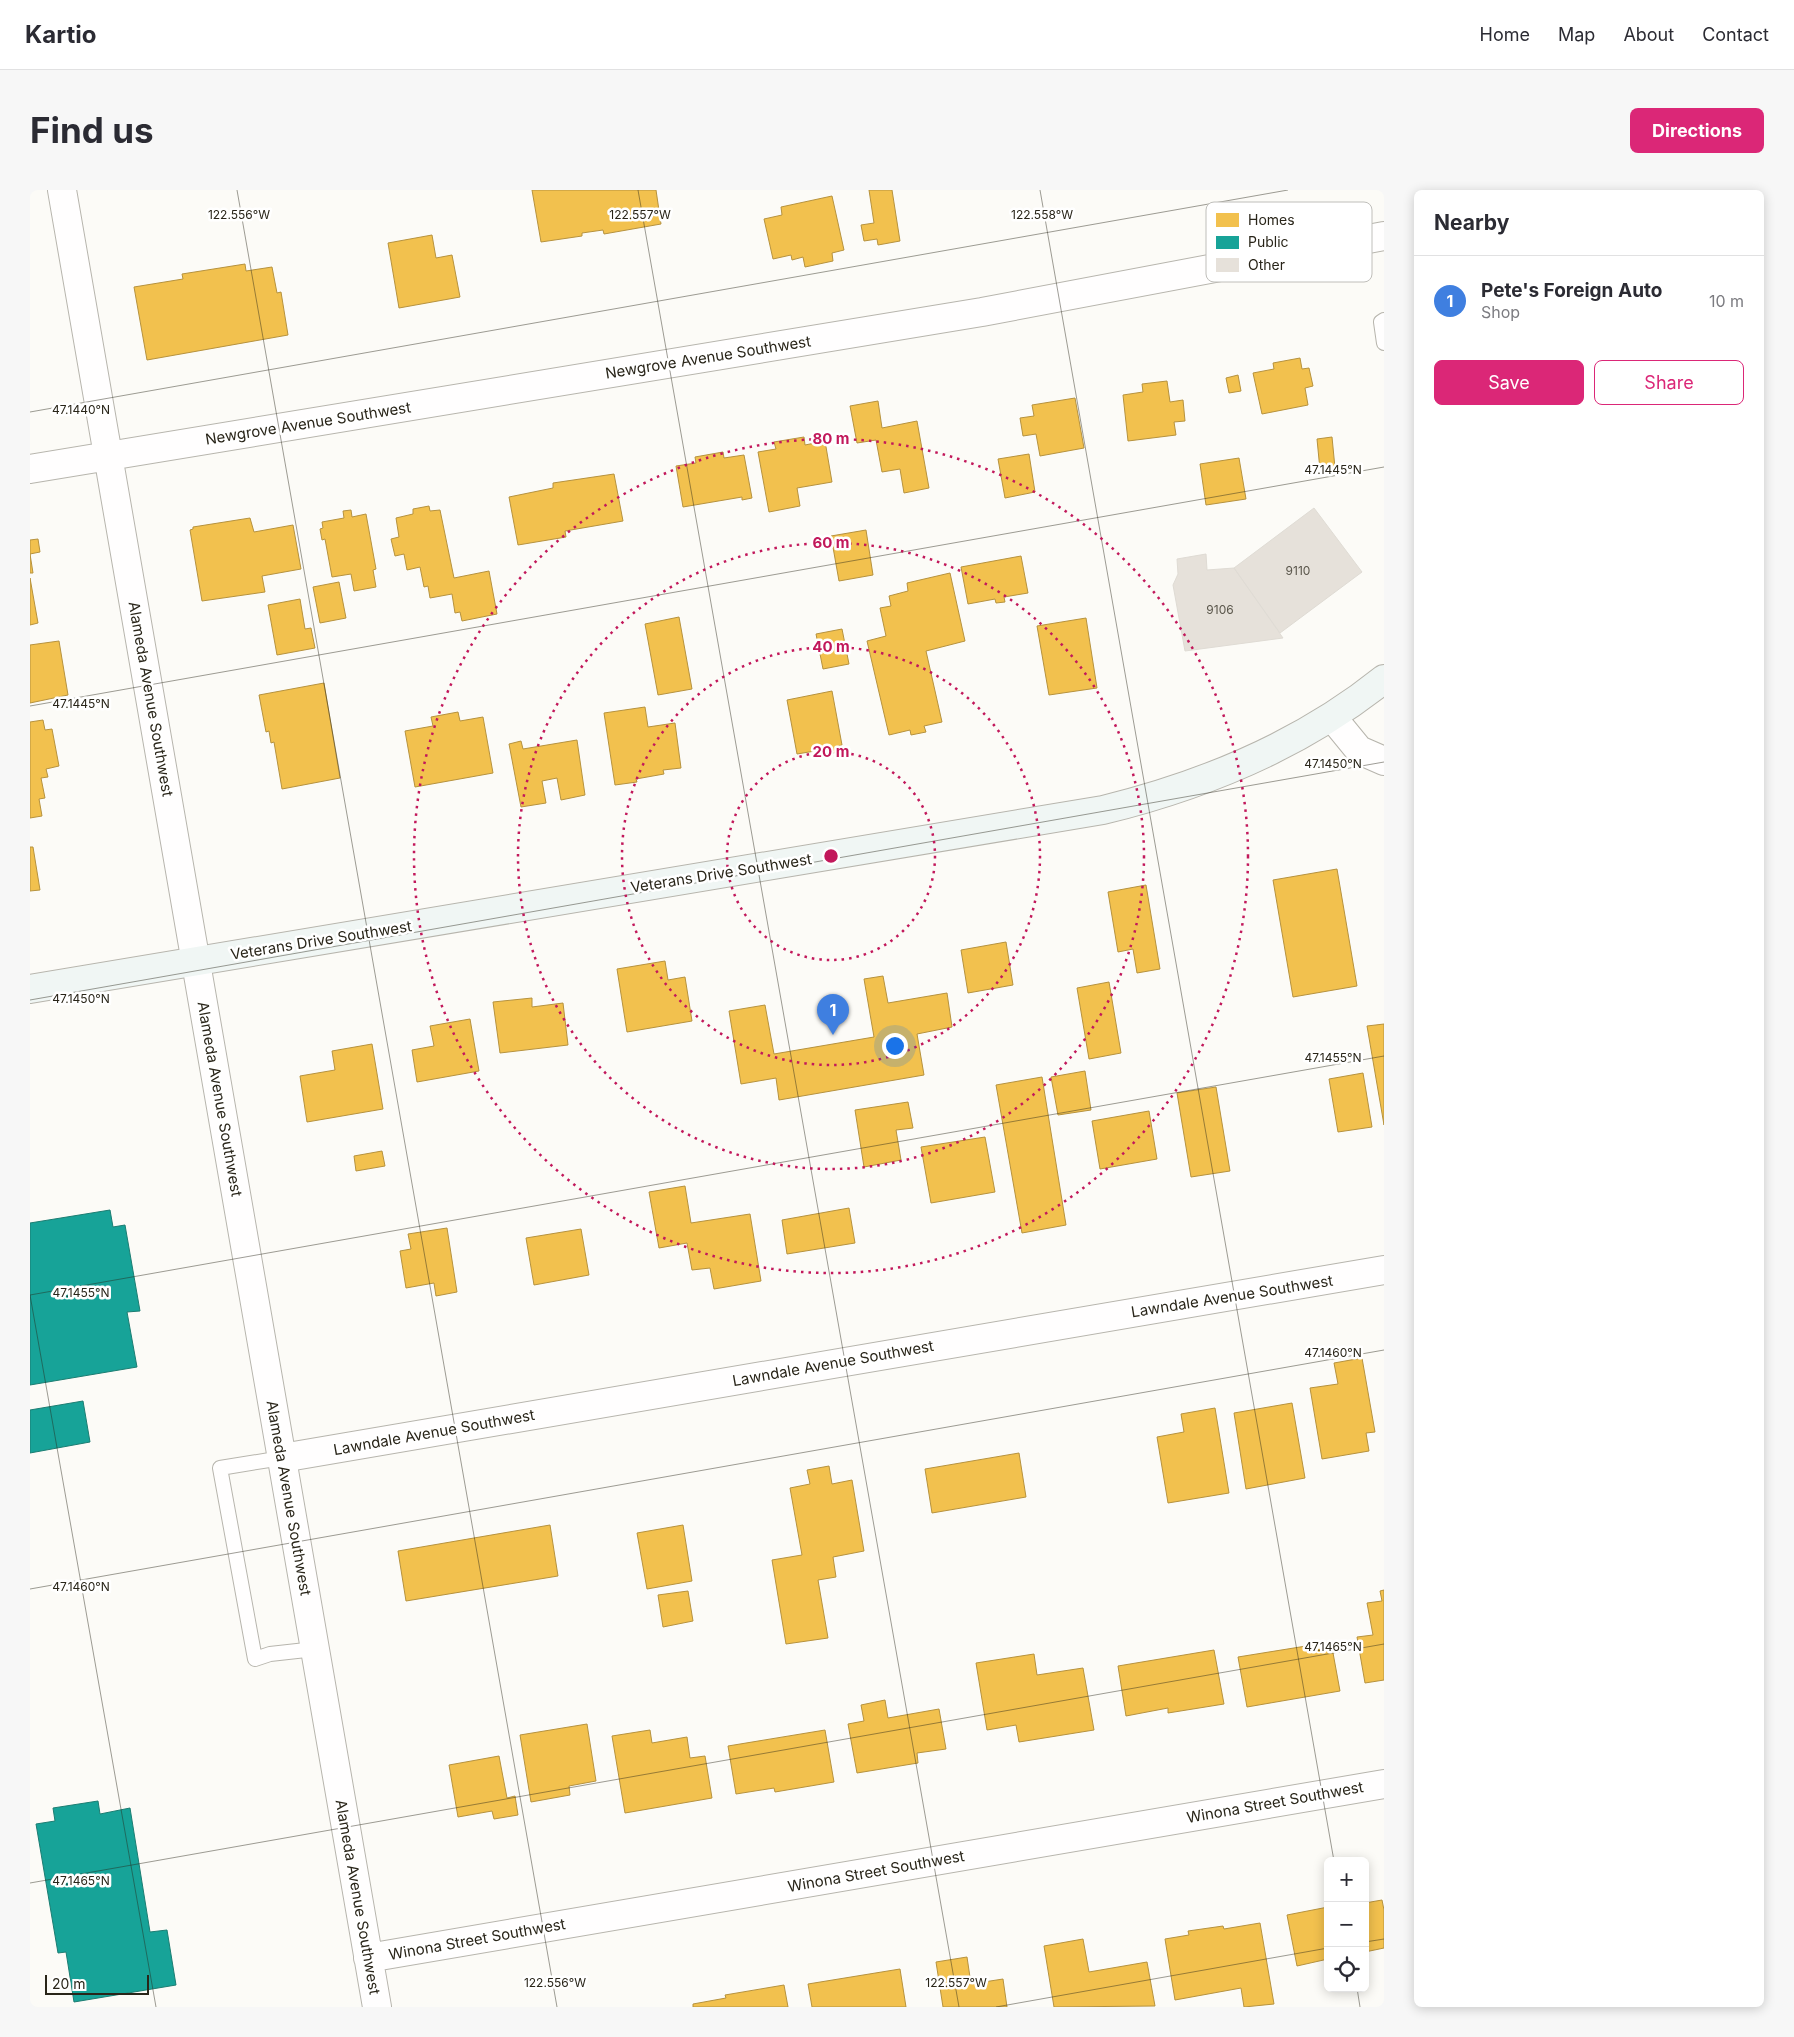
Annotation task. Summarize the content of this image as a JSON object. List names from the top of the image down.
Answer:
{
  "streets": {
    "street": [
      "Newgrove Avenue Southwest",
      "Alameda Avenue Southwest",
      "Veterans Drive Southwest",
      "Lawndale Avenue Southwest",
      "Winona Street Southwest"
    ]
  },
  "crossings": [
    ["Newgrove Avenue Southwest", "Alameda Avenue Southwest"],
    ["Alameda Avenue Southwest", "Veterans Drive Southwest"],
    ["Alameda Avenue Southwest", "Lawndale Avenue Southwest"],
    ["Alameda Avenue Southwest", "Winona Street Southwest"]
  ],
  "house_numbers": ["9110", "9106"],
  "legend": ["Homes", "Public", "Other"],
  "scale_bar": "20 m",
  "page": {
    "header": "Kartio",
    "nav": [
      "Home",
      "Map",
      "About",
      "Contact"
    ],
    "buttons": [
      "Directions",
      ["Save", "Share"]
    ],
    "title": "Find us",
    "heading": "Nearby",
    "list": [
      {
        "mark": "1",
        "name": "Pete's Foreign Auto",
        "note": "Shop",
        "value": "10 m"
      }
    ],
    "pins": "1",
    "map_buttons": ["+", "−"],
    "scale": "20 m"
  },
  "coordinates": [
    "122.556°W",
    "122.557°W",
    "122.558°W",
    "47.1440°N",
    "47.1445°N",
    "47.1450°N",
    "47.1455°N",
    "47.1460°N",
    "47.1465°N"
  ],
  "rings": [
    "80 m",
    "60 m",
    "40 m",
    "20 m"
  ]
}
